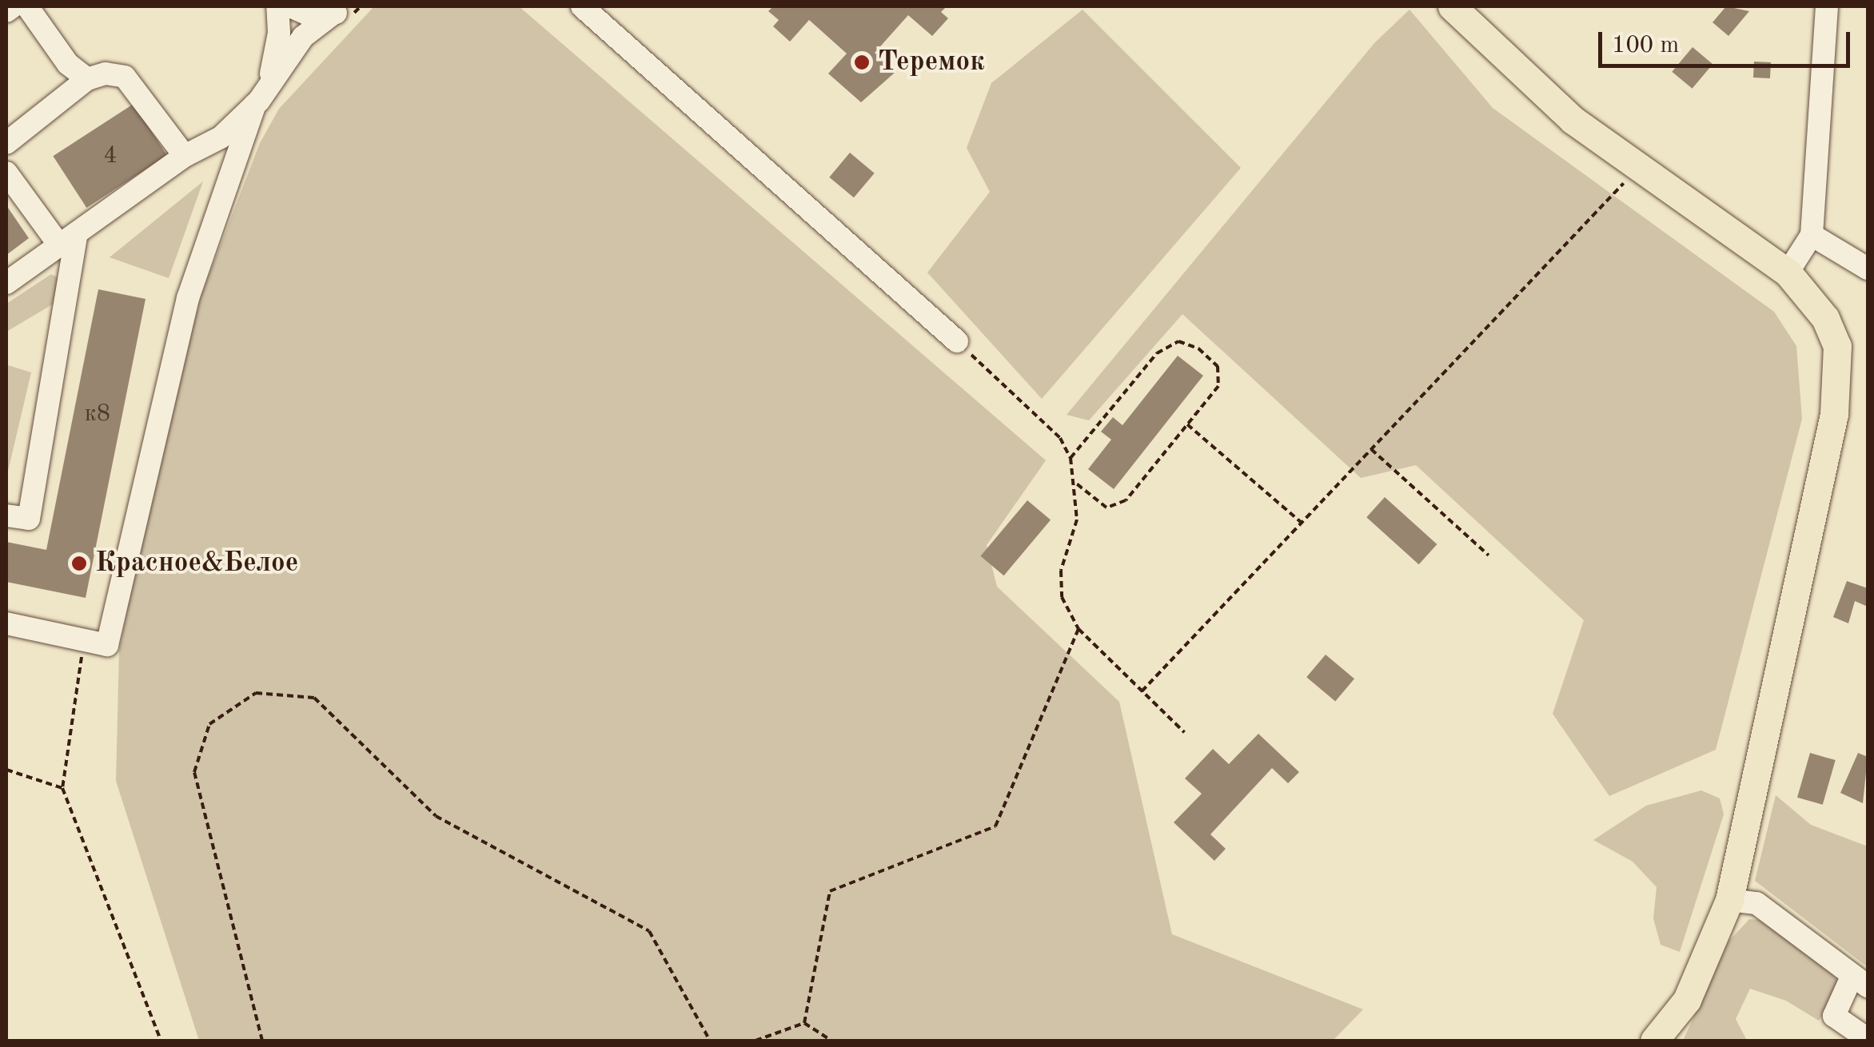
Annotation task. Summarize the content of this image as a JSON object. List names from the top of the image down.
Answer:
{
  "places": ["Теремок", "Красное&Белое"],
  "house_numbers": ["4", "к8"],
  "scale_bar": "100 m"
}
